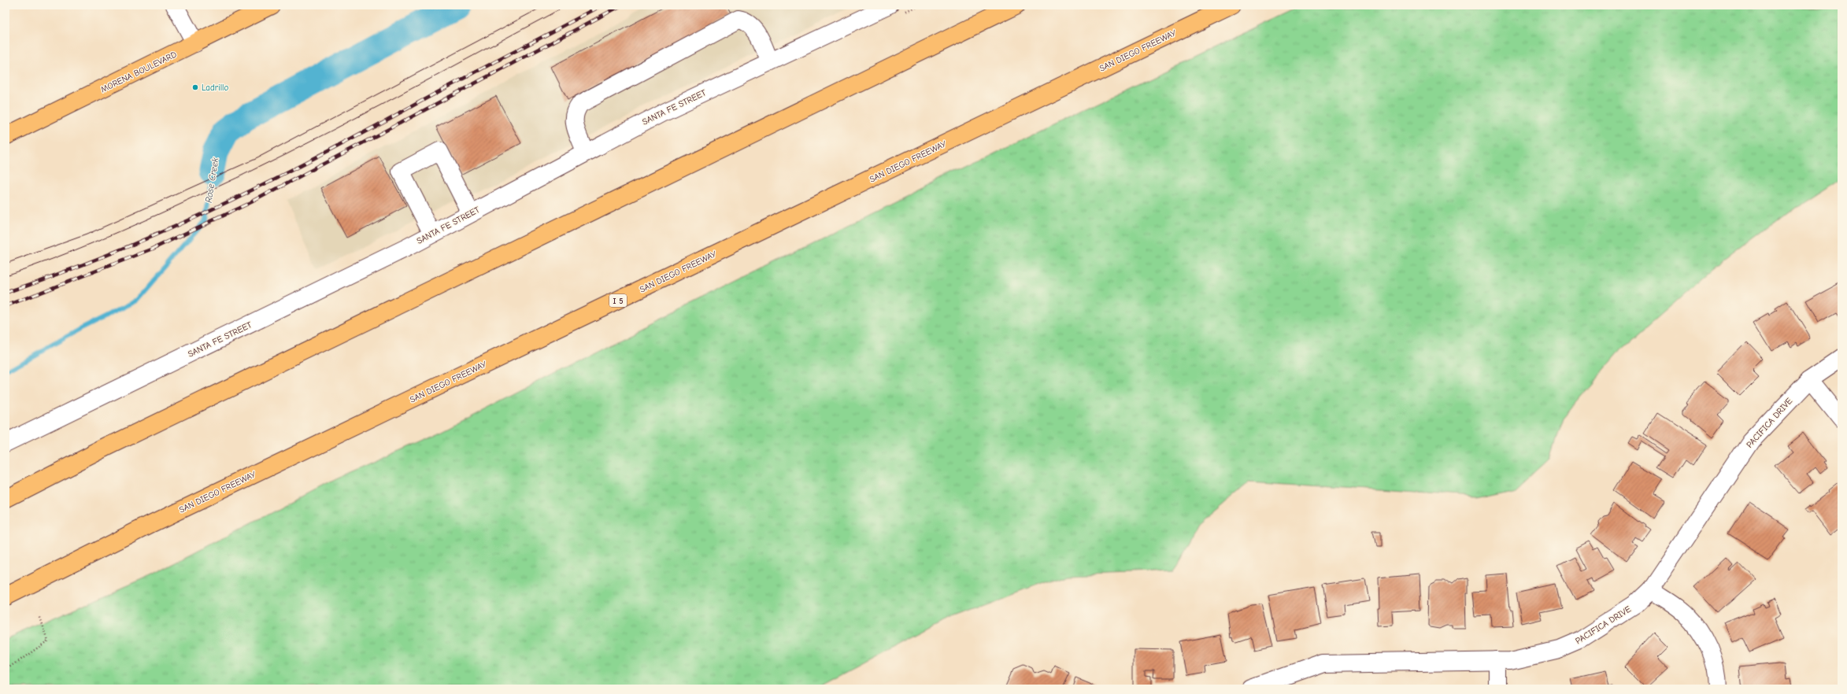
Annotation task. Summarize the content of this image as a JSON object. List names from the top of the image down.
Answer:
{
  "streets": {
    "main road": ["SAN DIEGO FREEWAY", "MORENA BOULEVARD", "I 5"],
    "street": ["SANTA FE STREET", "PACIFICA DRIVE"]
  },
  "water": ["Rose Creek"],
  "places": ["Ladrillo"]
}
